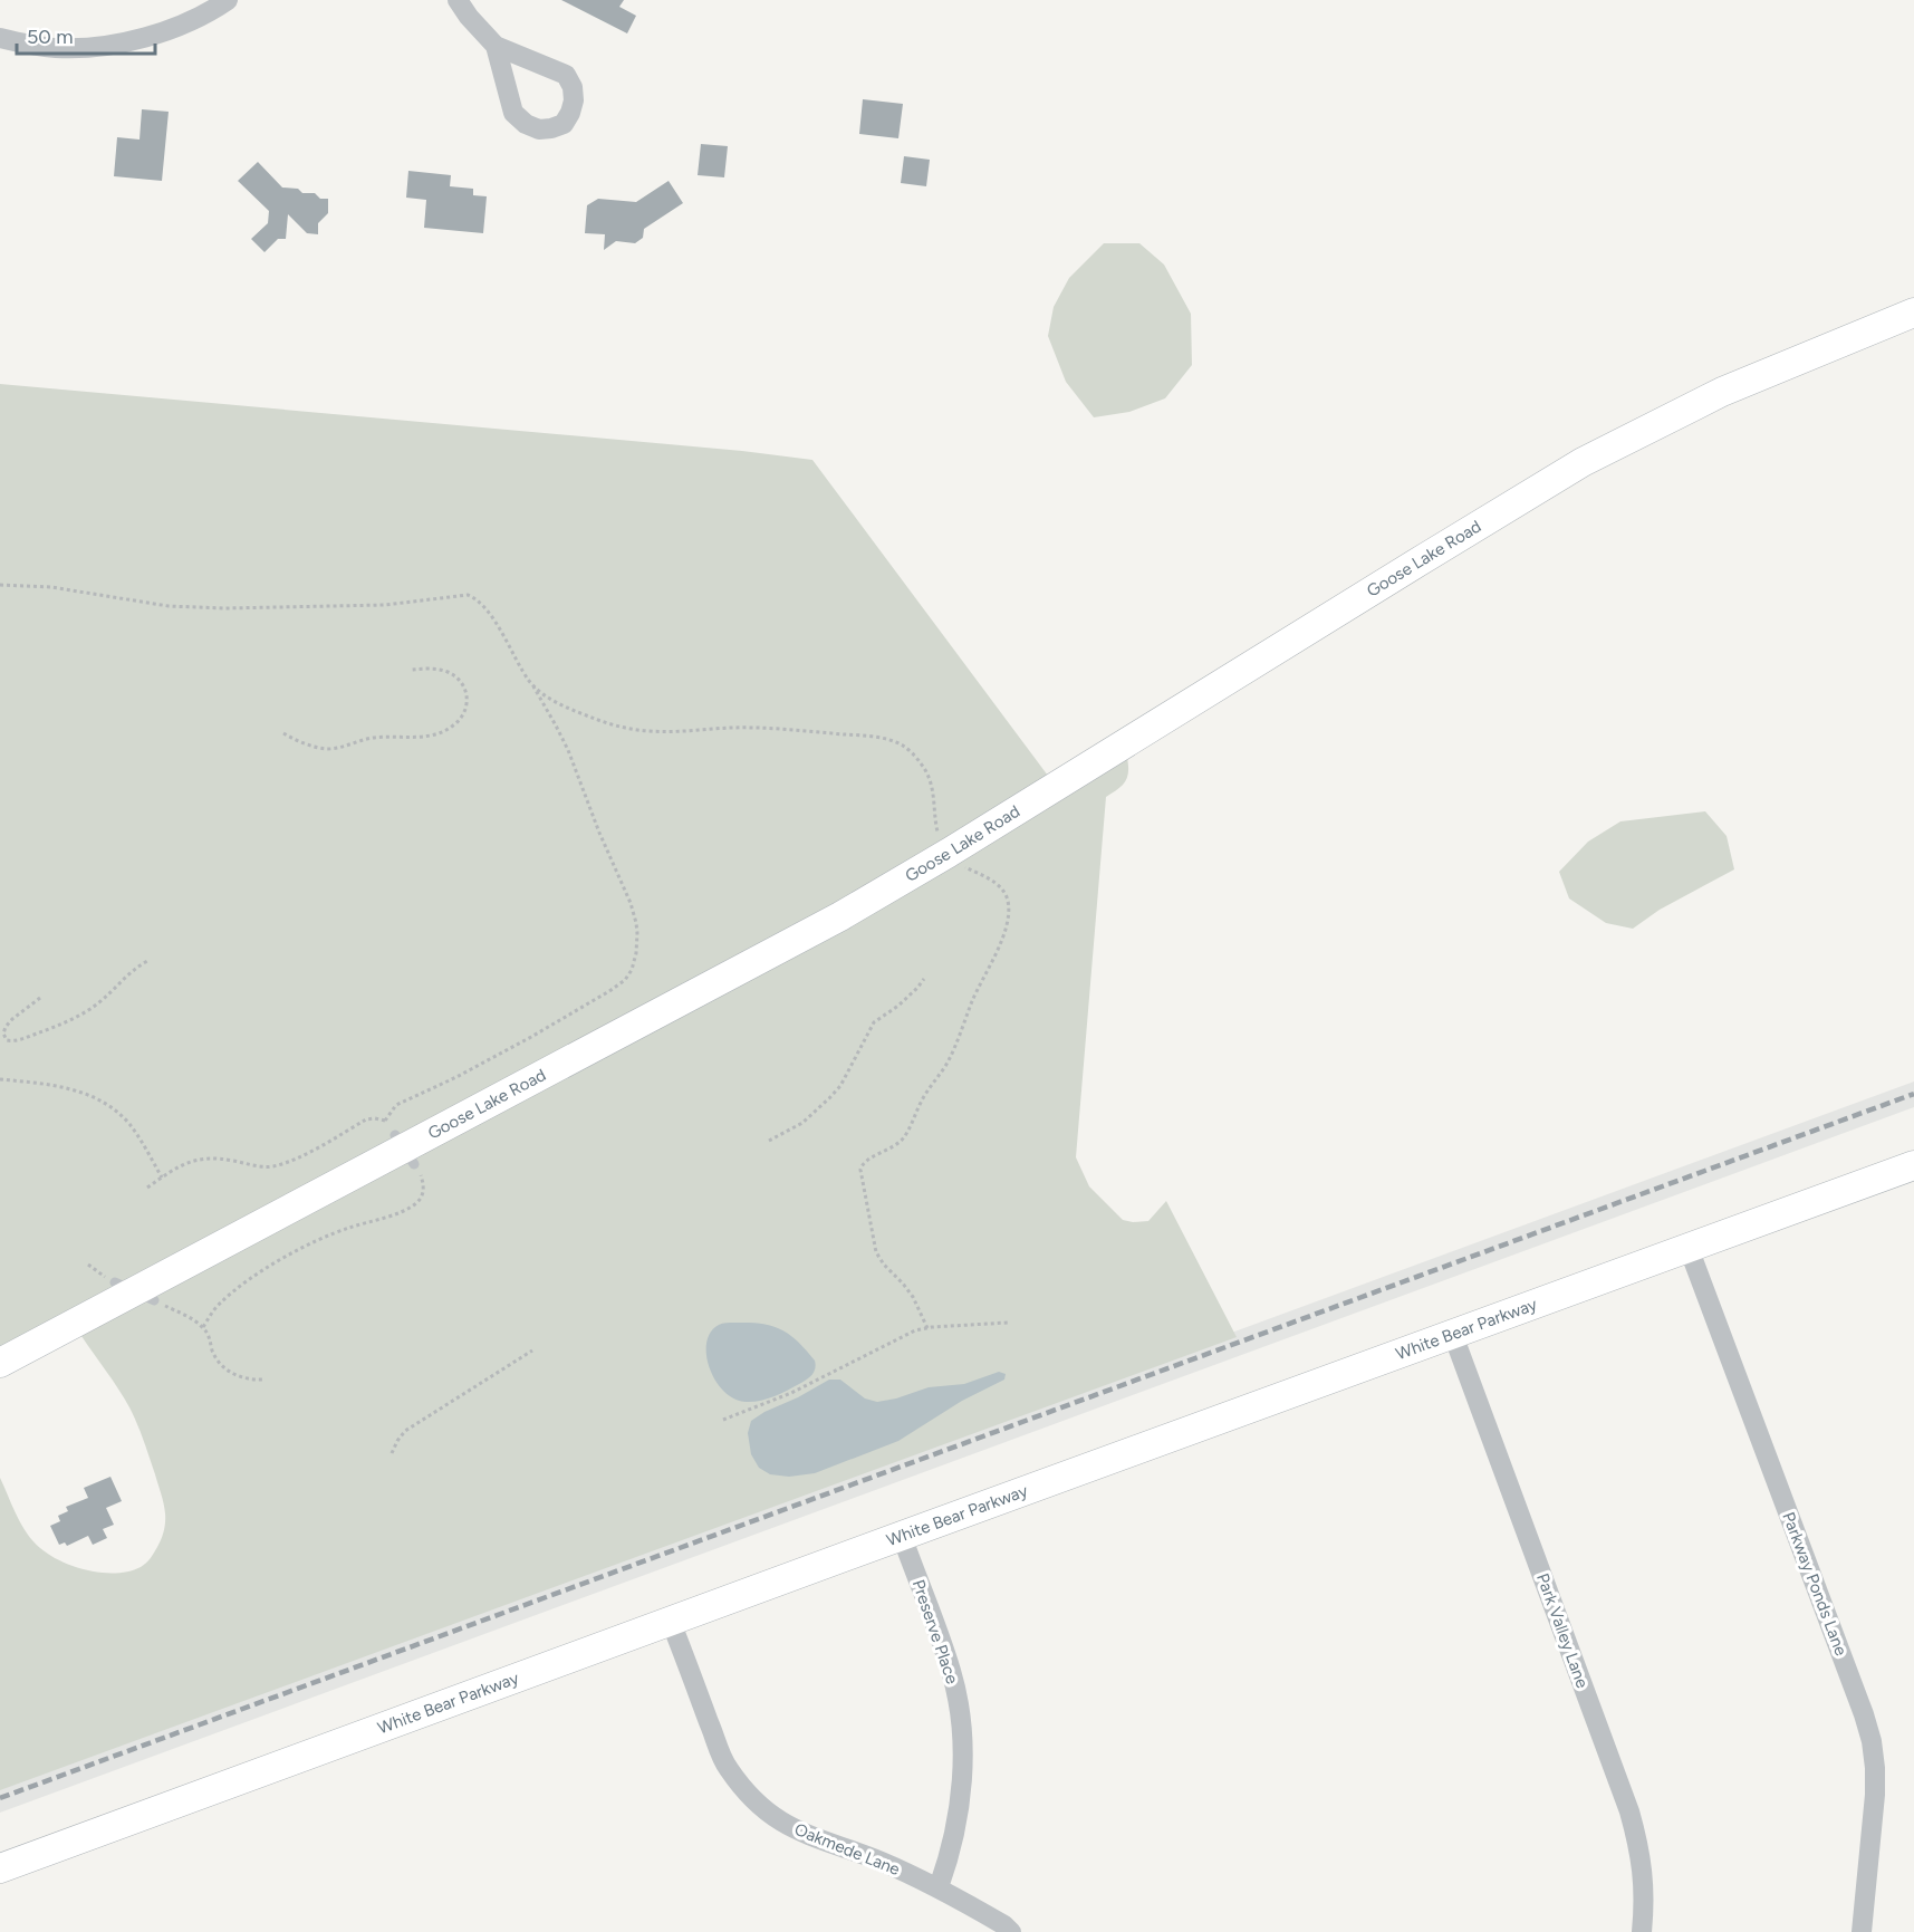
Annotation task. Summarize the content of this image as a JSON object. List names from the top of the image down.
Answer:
{
  "streets": {
    "street": [
      "Goose Lake Road",
      "White Bear Parkway",
      "Parkway Ponds Lane",
      "Park Valley Lane",
      "Preserve Place",
      "Oakmede Lane"
    ]
  },
  "crossings": [
    ["White Bear Parkway", "Parkway Ponds Lane"],
    ["White Bear Parkway", "Park Valley Lane"],
    ["White Bear Parkway", "Preserve Place"],
    ["White Bear Parkway", "Oakmede Lane"],
    ["Preserve Place", "Oakmede Lane"]
  ],
  "scale_bar": "50 m"
}
